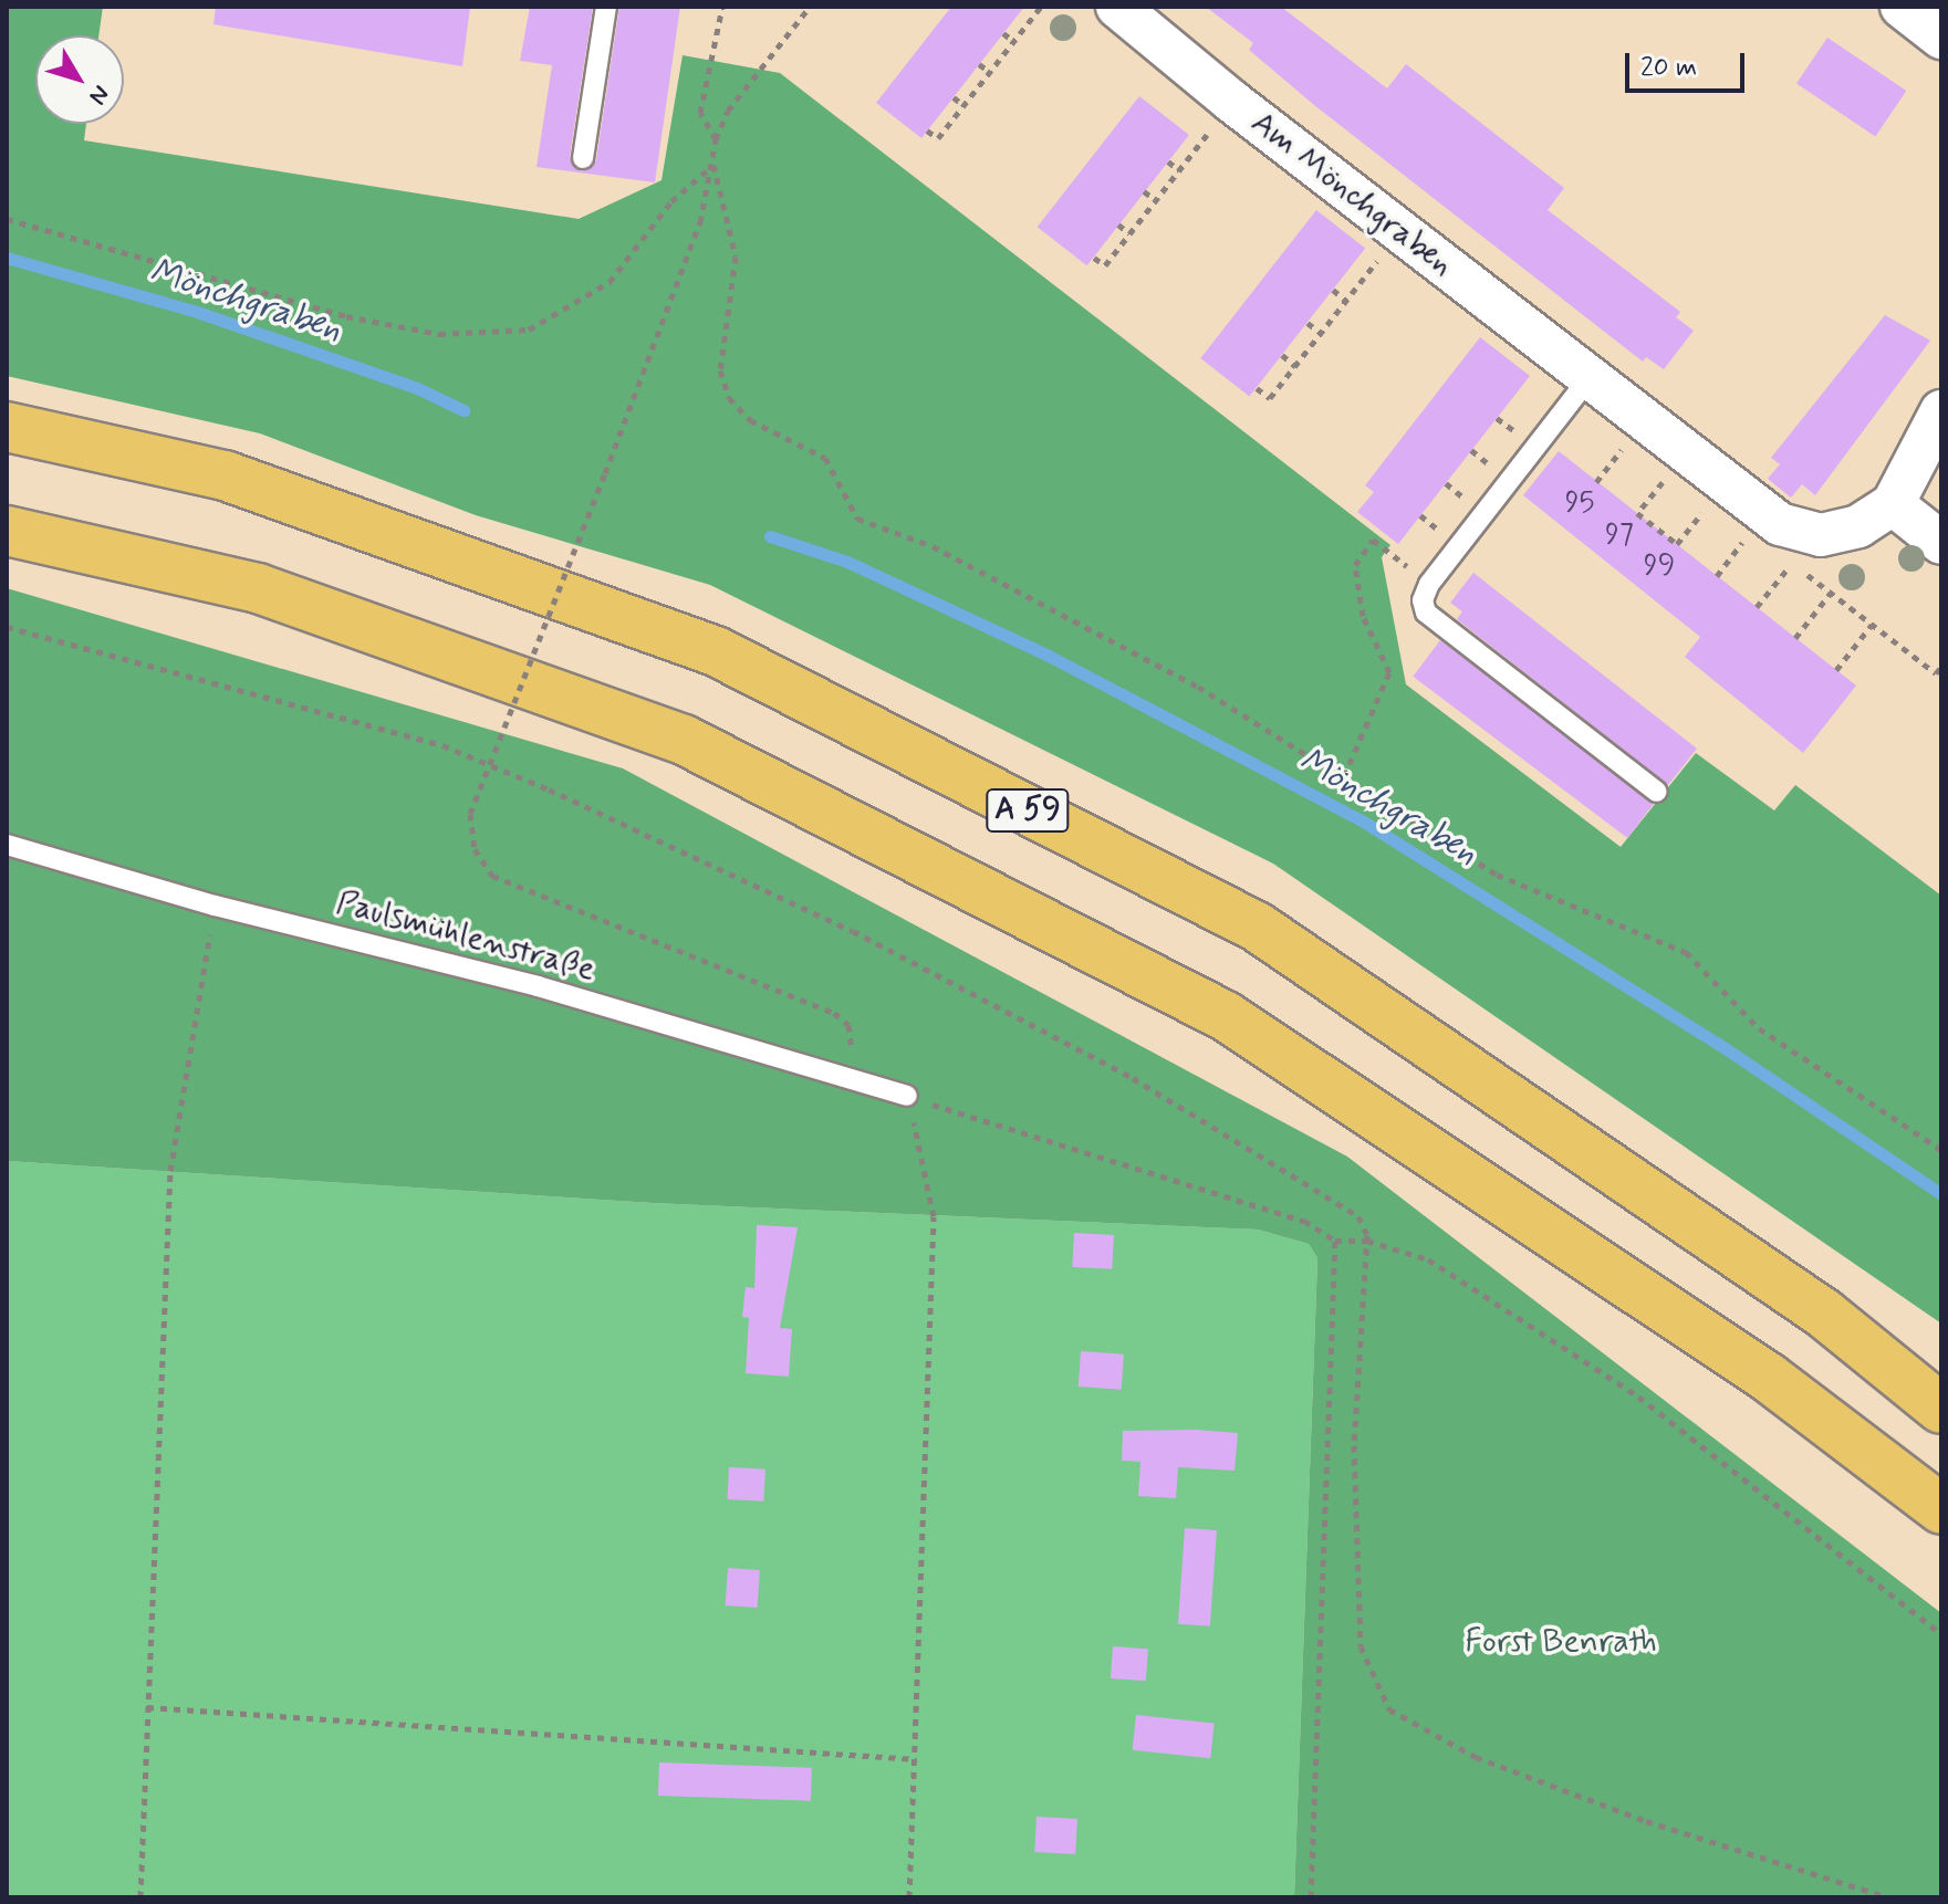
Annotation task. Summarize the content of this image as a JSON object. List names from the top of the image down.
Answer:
{
  "streets": {
    "highway": ["A 59"],
    "street": ["Am Mönchgraben"],
    "lane": ["Paulsmühlenstraße"]
  },
  "water": ["Mönchgraben"],
  "parks": ["Forst Benrath"],
  "house_numbers": ["95", "97", "99"],
  "scale_bar": "20 m",
  "north": "bottom right"
}
